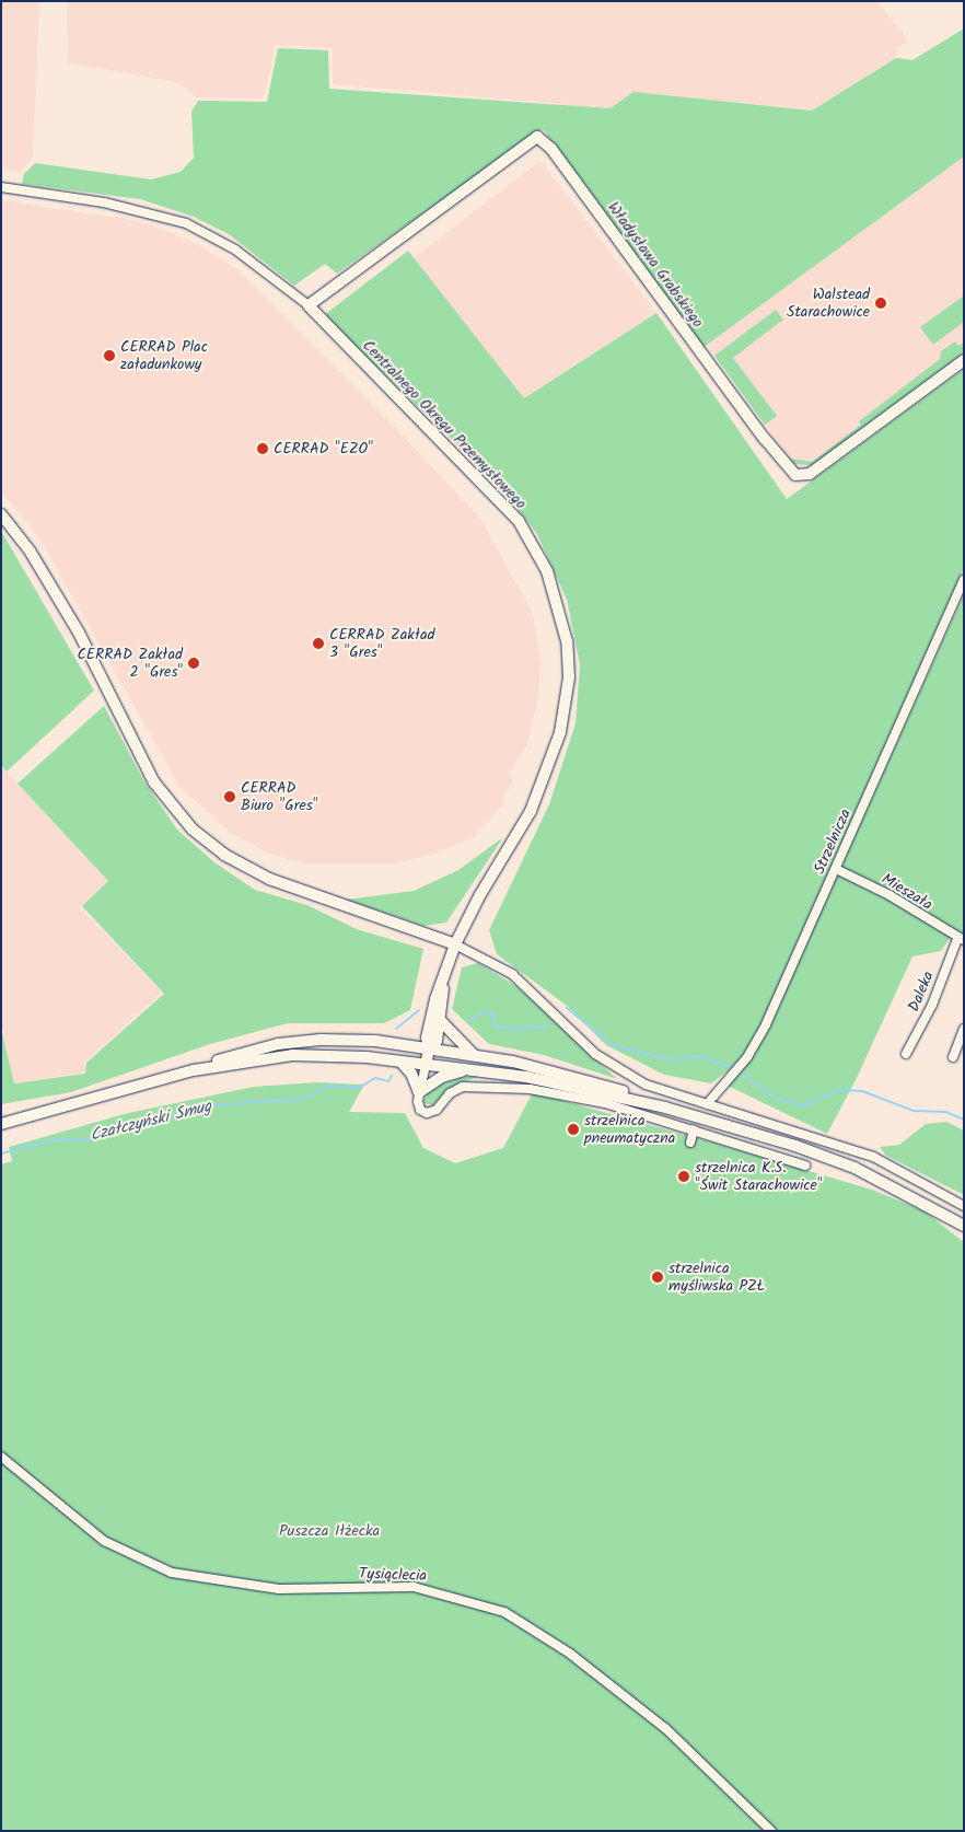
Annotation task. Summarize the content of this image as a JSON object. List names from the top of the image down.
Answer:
{
  "streets": {
    "street": [
      "Władysława Grabskiego",
      "Centralnego Okręgu Przemysłowego",
      "Strzelnicza",
      "Mieszała",
      "Daleka",
      "Tysiąclecia"
    ]
  },
  "crossings": [
    ["Władysława Grabskiego", "Centralnego Okręgu Przemysłowego"],
    ["Strzelnicza", "Mieszała"],
    ["Mieszała", "Daleka"]
  ],
  "water": ["Czałczyński Smug"],
  "parks": ["Puszcza Iłżecka"],
  "places": [
    "Walstead Starachowice",
    "CERRAD Plac załadunkowy",
    "CERRAD \"EZO\"",
    "CERRAD Zakład 3 \"Gres\"",
    "CERRAD Zakład 2 \"Gres\"",
    "CERRAD Biuro \"Gres\"",
    "strzelnica pneumatyczna",
    "strzelnica K.S. \"Świt Starachowice\"",
    "strzelnica myśliwska PZŁ"
  ]
}
